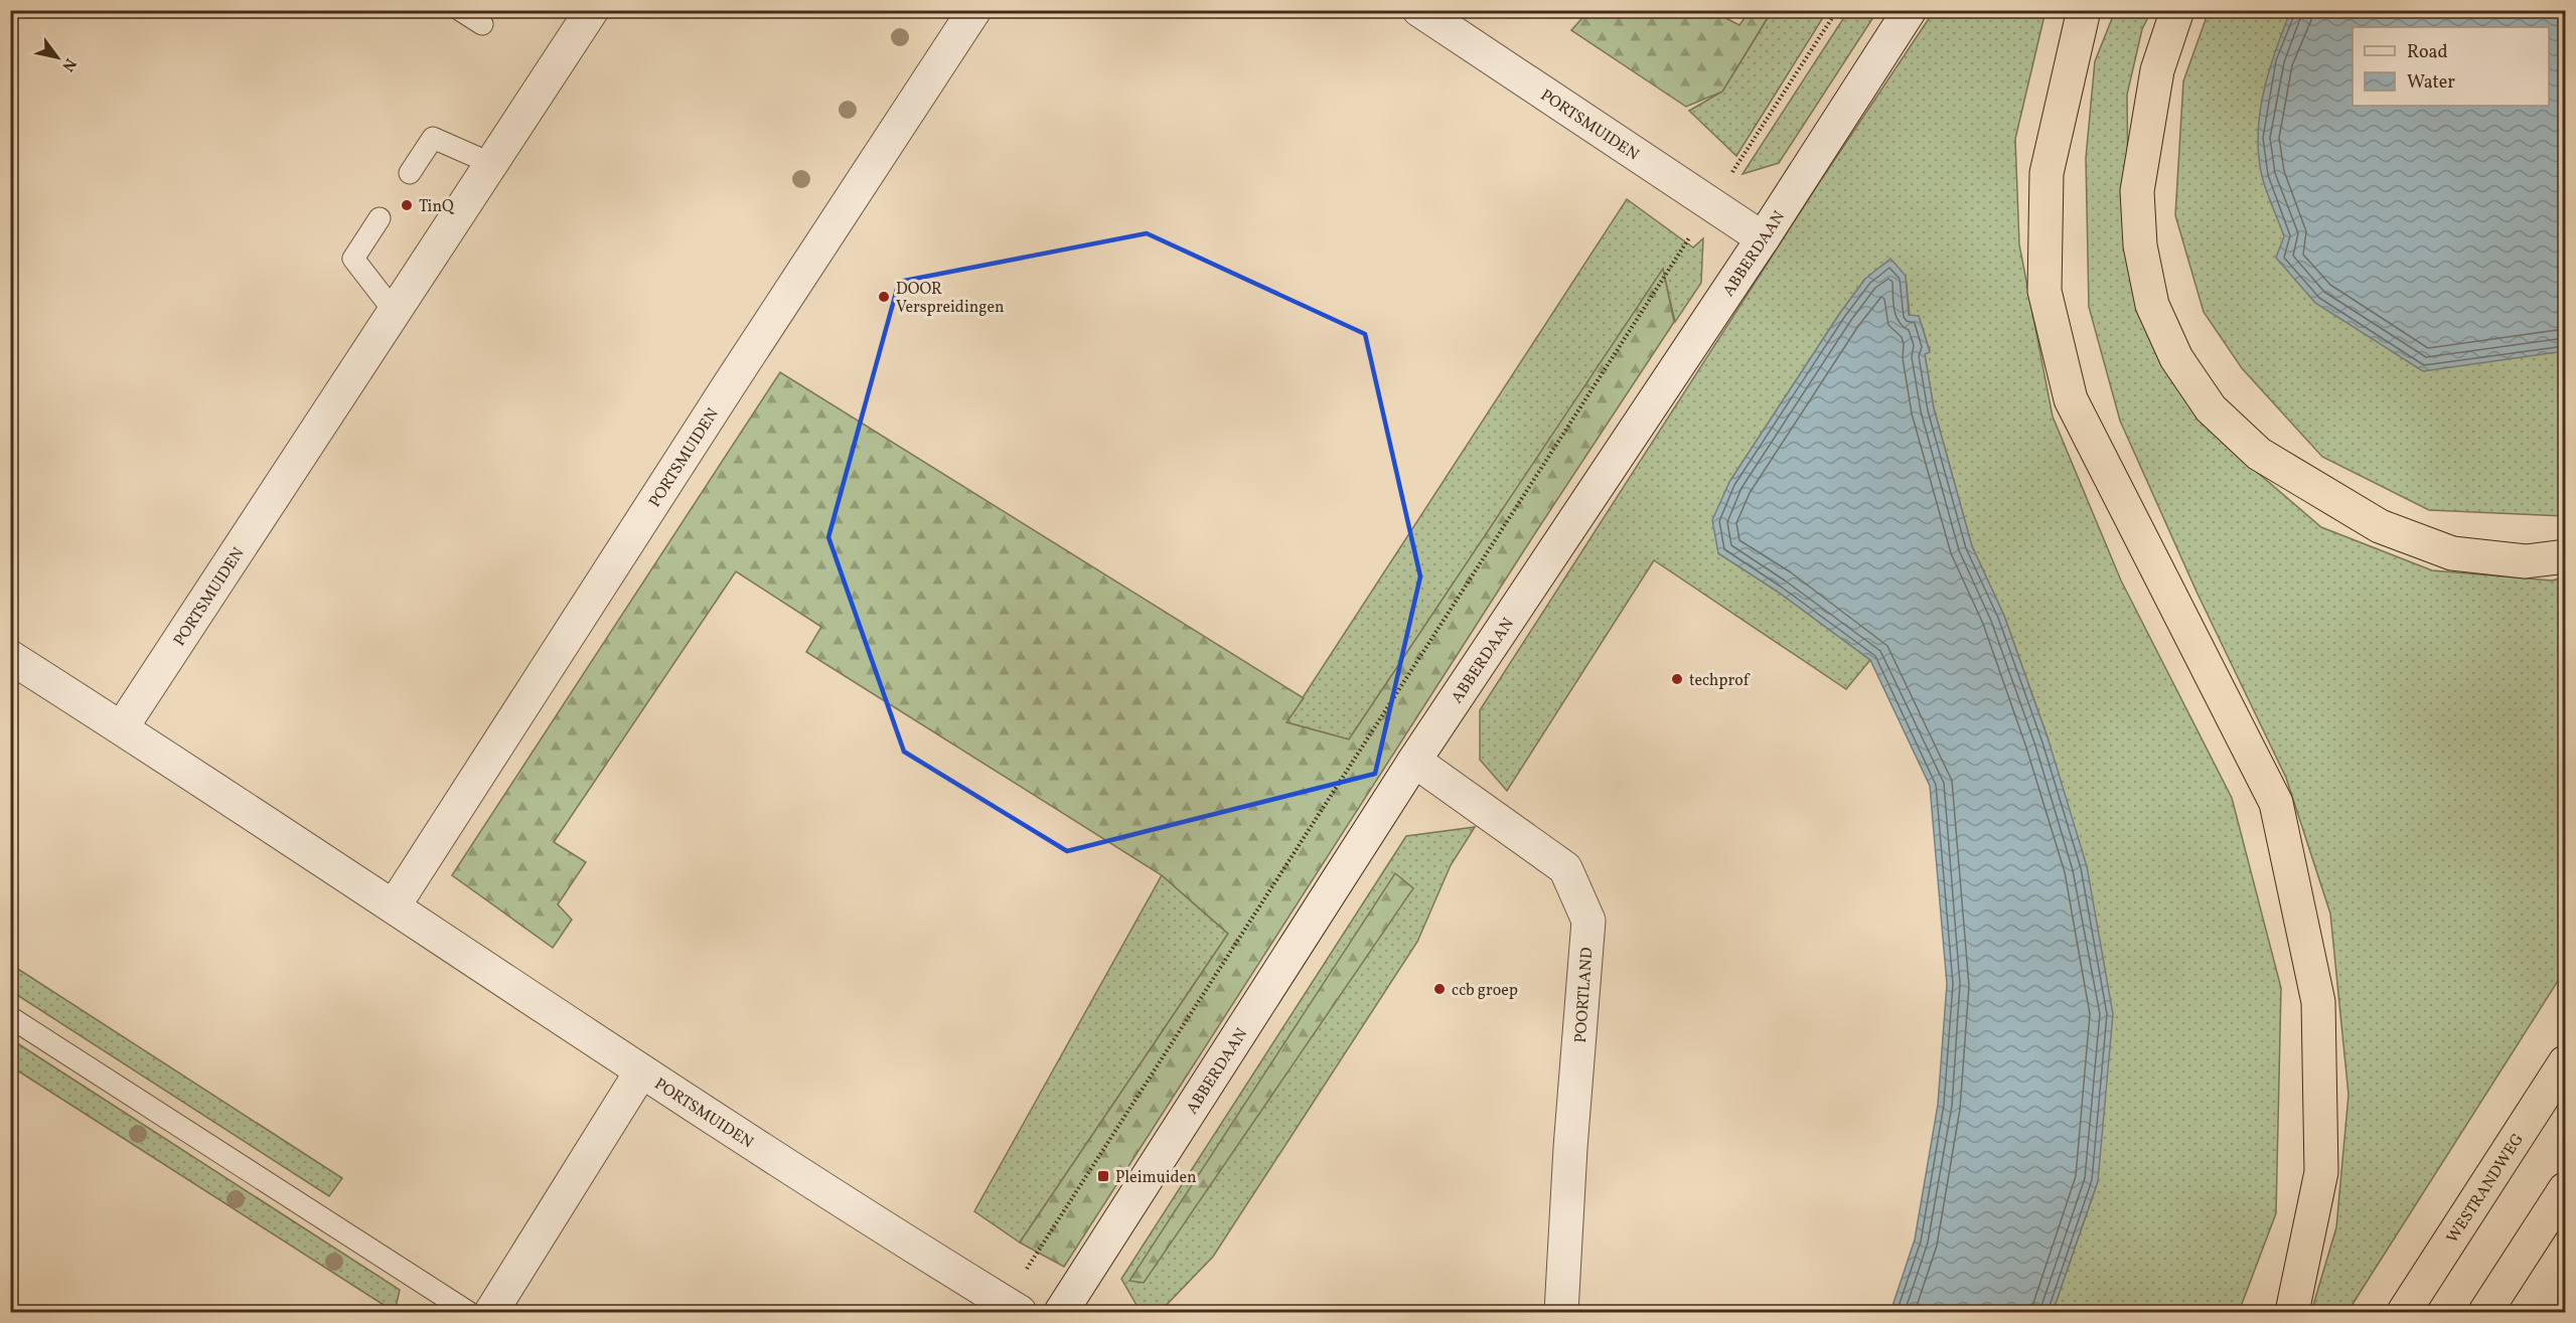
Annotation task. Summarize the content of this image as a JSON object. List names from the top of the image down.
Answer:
{
  "streets": {
    "highway": ["WESTRANDWEG"],
    "street": ["PORTSMUIDEN", "ABBERDAAN", "POORTLAND"]
  },
  "crossings": [
    ["PORTSMUIDEN", "ABBERDAAN"],
    ["ABBERDAAN", "POORTLAND"]
  ],
  "places": {
    "other": [
      "TinQ",
      "DOOR Verspreidingen",
      "techprof",
      "ccb groep"
    ],
    "transit": ["Pleimuiden"]
  },
  "legend": ["Road", "Water"],
  "north": "bottom right"
}
